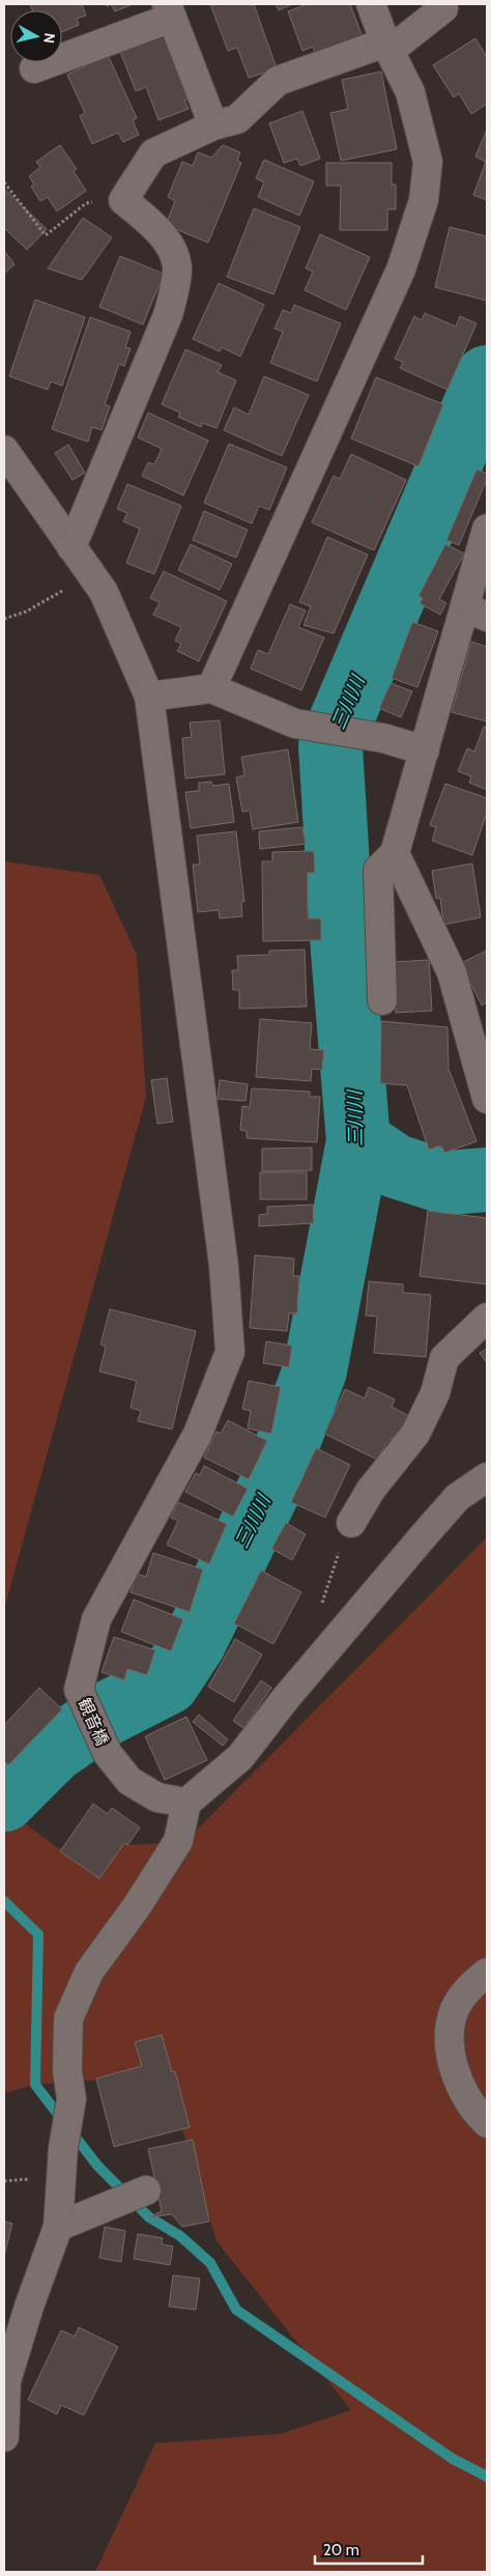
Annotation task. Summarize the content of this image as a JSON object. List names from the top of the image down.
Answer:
{
  "streets": {
    "street": ["観音橋"]
  },
  "water": ["三川川"],
  "scale_bar": "20 m",
  "north": "right"
}
